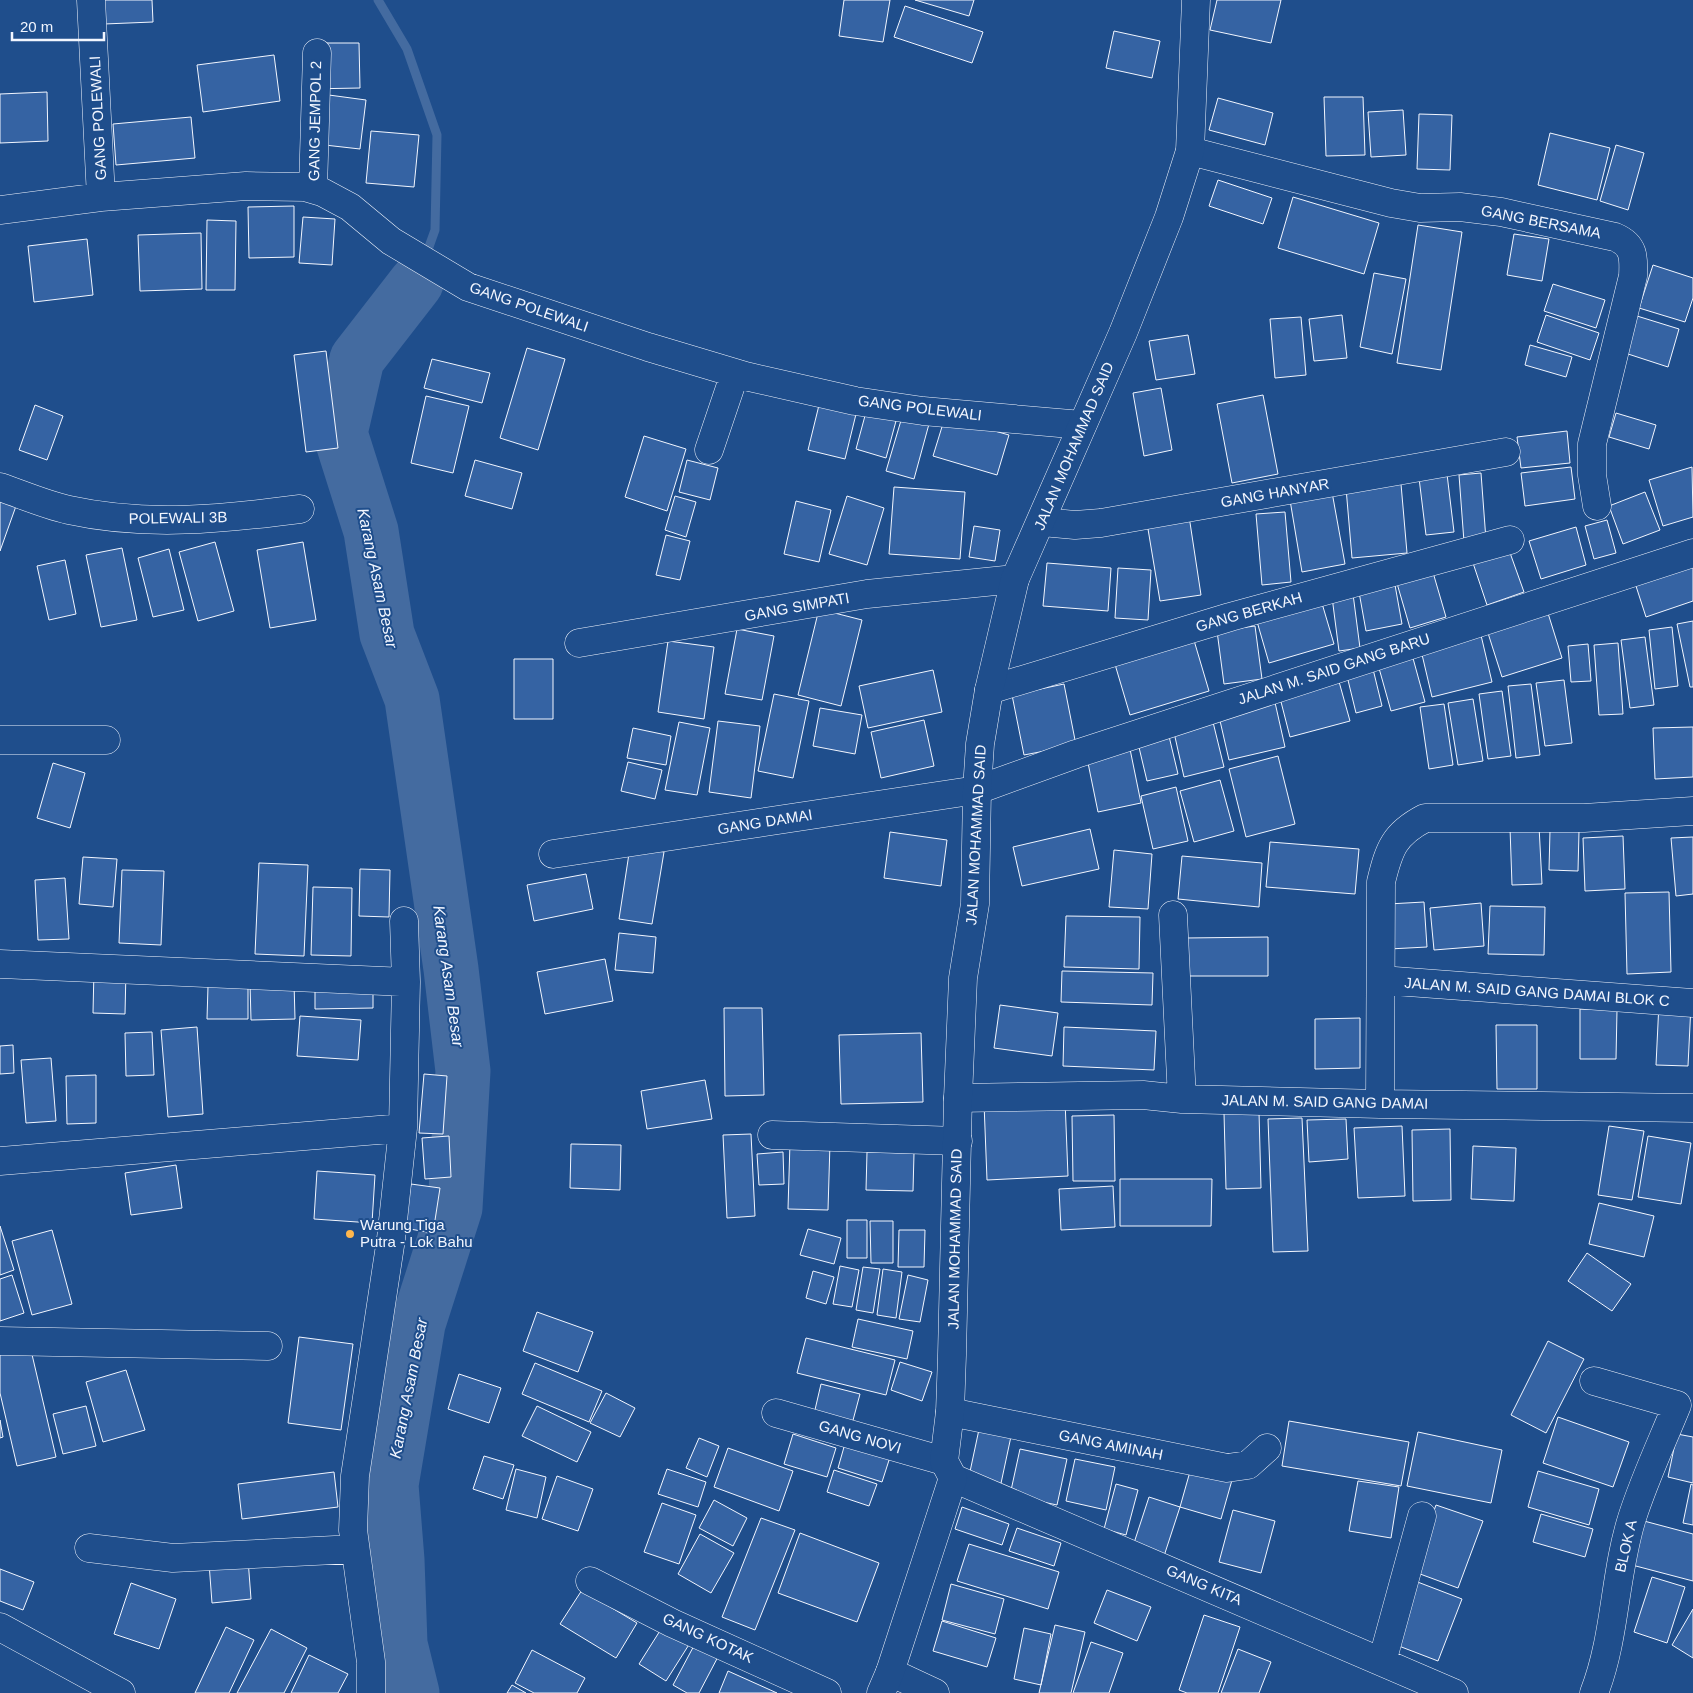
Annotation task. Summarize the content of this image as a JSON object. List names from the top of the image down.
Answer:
{
  "streets": {
    "street": [
      "GANG POLEWALI",
      "GANG JEMPOL 2",
      "GANG BERSAMA",
      "JALAN MOHAMMAD SAID",
      "GANG HANYAR",
      "POLEWALI 3B",
      "GANG SIMPATI",
      "GANG BERKAH",
      "JALAN M. SAID GANG BARU",
      "GANG DAMAI",
      "JALAN M. SAID GANG DAMAI BLOK C",
      "JALAN M. SAID GANG DAMAI",
      "GANG NOVI",
      "GANG AMINAH",
      "BLOK A",
      "GANG KITA",
      "GANG KOTAK"
    ]
  },
  "crossings": [
    ["GANG POLEWALI", "GANG JEMPOL 2"],
    ["GANG POLEWALI", "JALAN MOHAMMAD SAID"],
    ["GANG BERSAMA", "JALAN MOHAMMAD SAID"],
    ["JALAN MOHAMMAD SAID", "GANG HANYAR"],
    ["JALAN MOHAMMAD SAID", "GANG SIMPATI"],
    ["JALAN MOHAMMAD SAID", "GANG BERKAH"],
    ["JALAN MOHAMMAD SAID", "JALAN M. SAID GANG BARU"],
    ["JALAN MOHAMMAD SAID", "GANG DAMAI"],
    ["JALAN MOHAMMAD SAID", "JALAN M. SAID GANG DAMAI"],
    ["JALAN MOHAMMAD SAID", "GANG NOVI"],
    ["JALAN MOHAMMAD SAID", "GANG AMINAH"],
    ["JALAN MOHAMMAD SAID", "GANG KITA"],
    ["JALAN M. SAID GANG BARU", "GANG DAMAI"],
    ["GANG NOVI", "GANG KITA"]
  ],
  "water": ["Karang Asam Besar"],
  "places": ["Warung Tiga Putra - Lok Bahu"],
  "scale_bar": "20 m"
}
